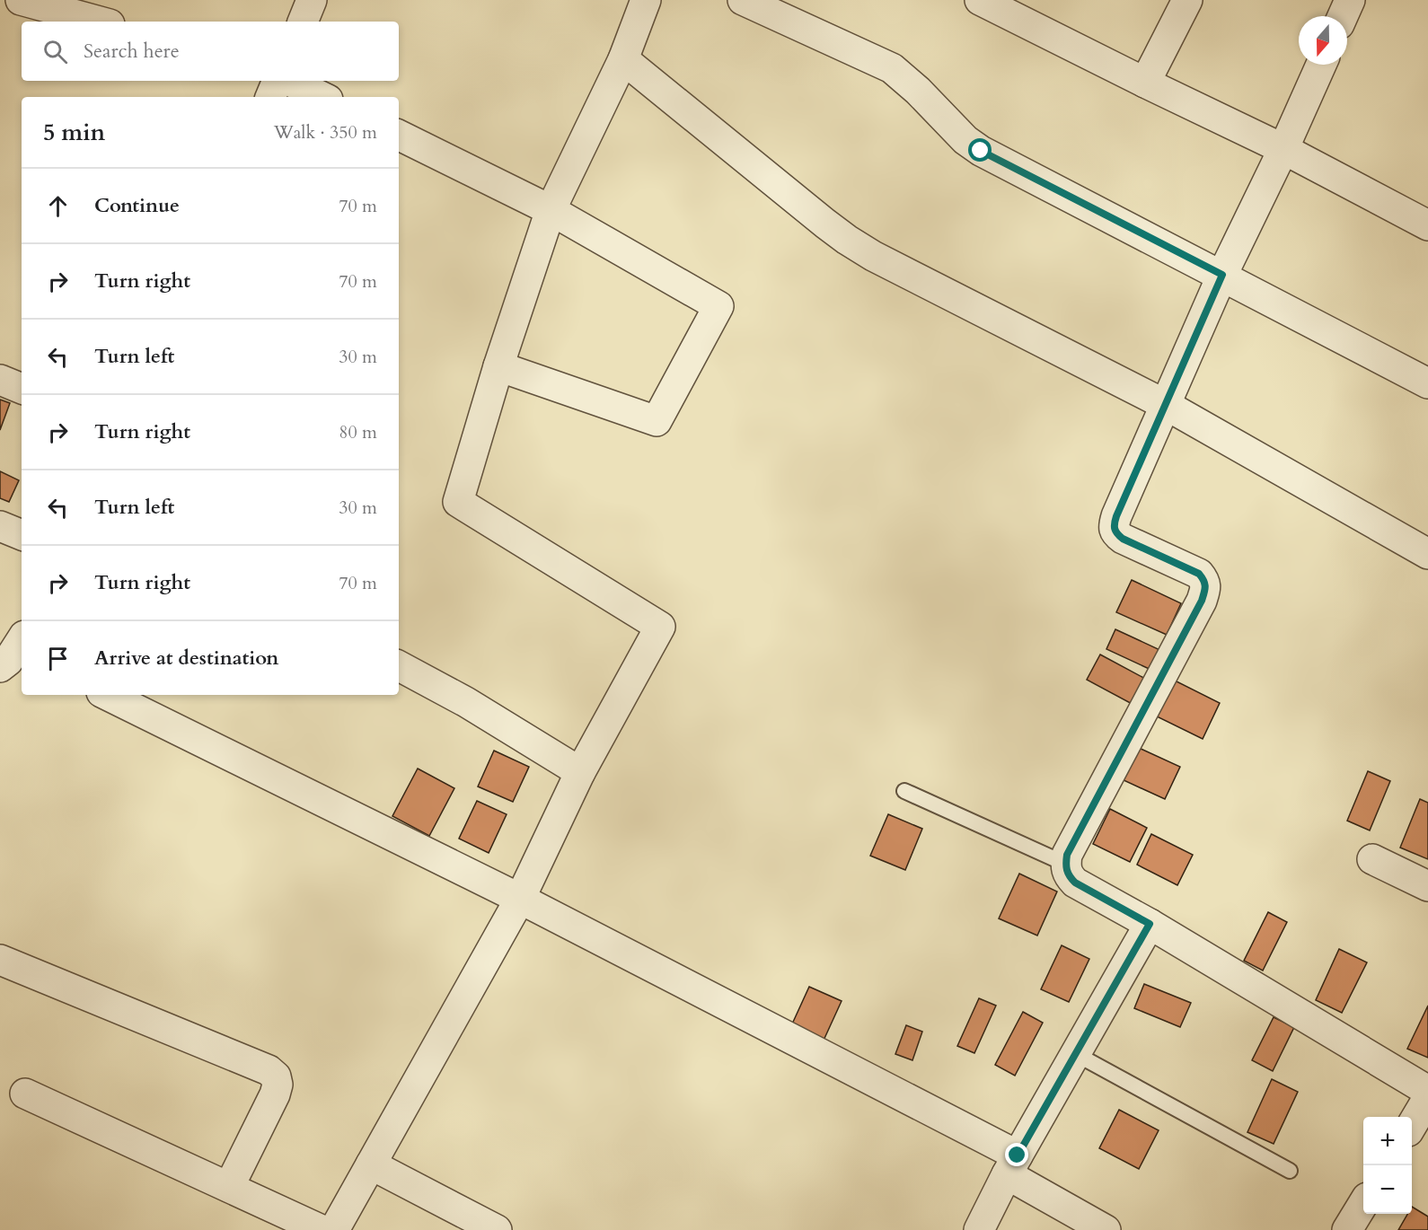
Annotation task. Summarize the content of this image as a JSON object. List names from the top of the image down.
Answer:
{
  "north": "bottom",
  "page": {
    "search": "Search here",
    "heading": ["5 min", "Walk · 350 m"],
    "list": [
      ["Continue", "70 m"],
      ["Turn right", "70 m"],
      ["Turn left", "30 m"],
      ["Turn right", "80 m"],
      ["Turn left", "30 m"],
      ["Turn right", "70 m"],
      "Arrive at destination"
    ],
    "map_buttons": ["+", "−"]
  }
}
